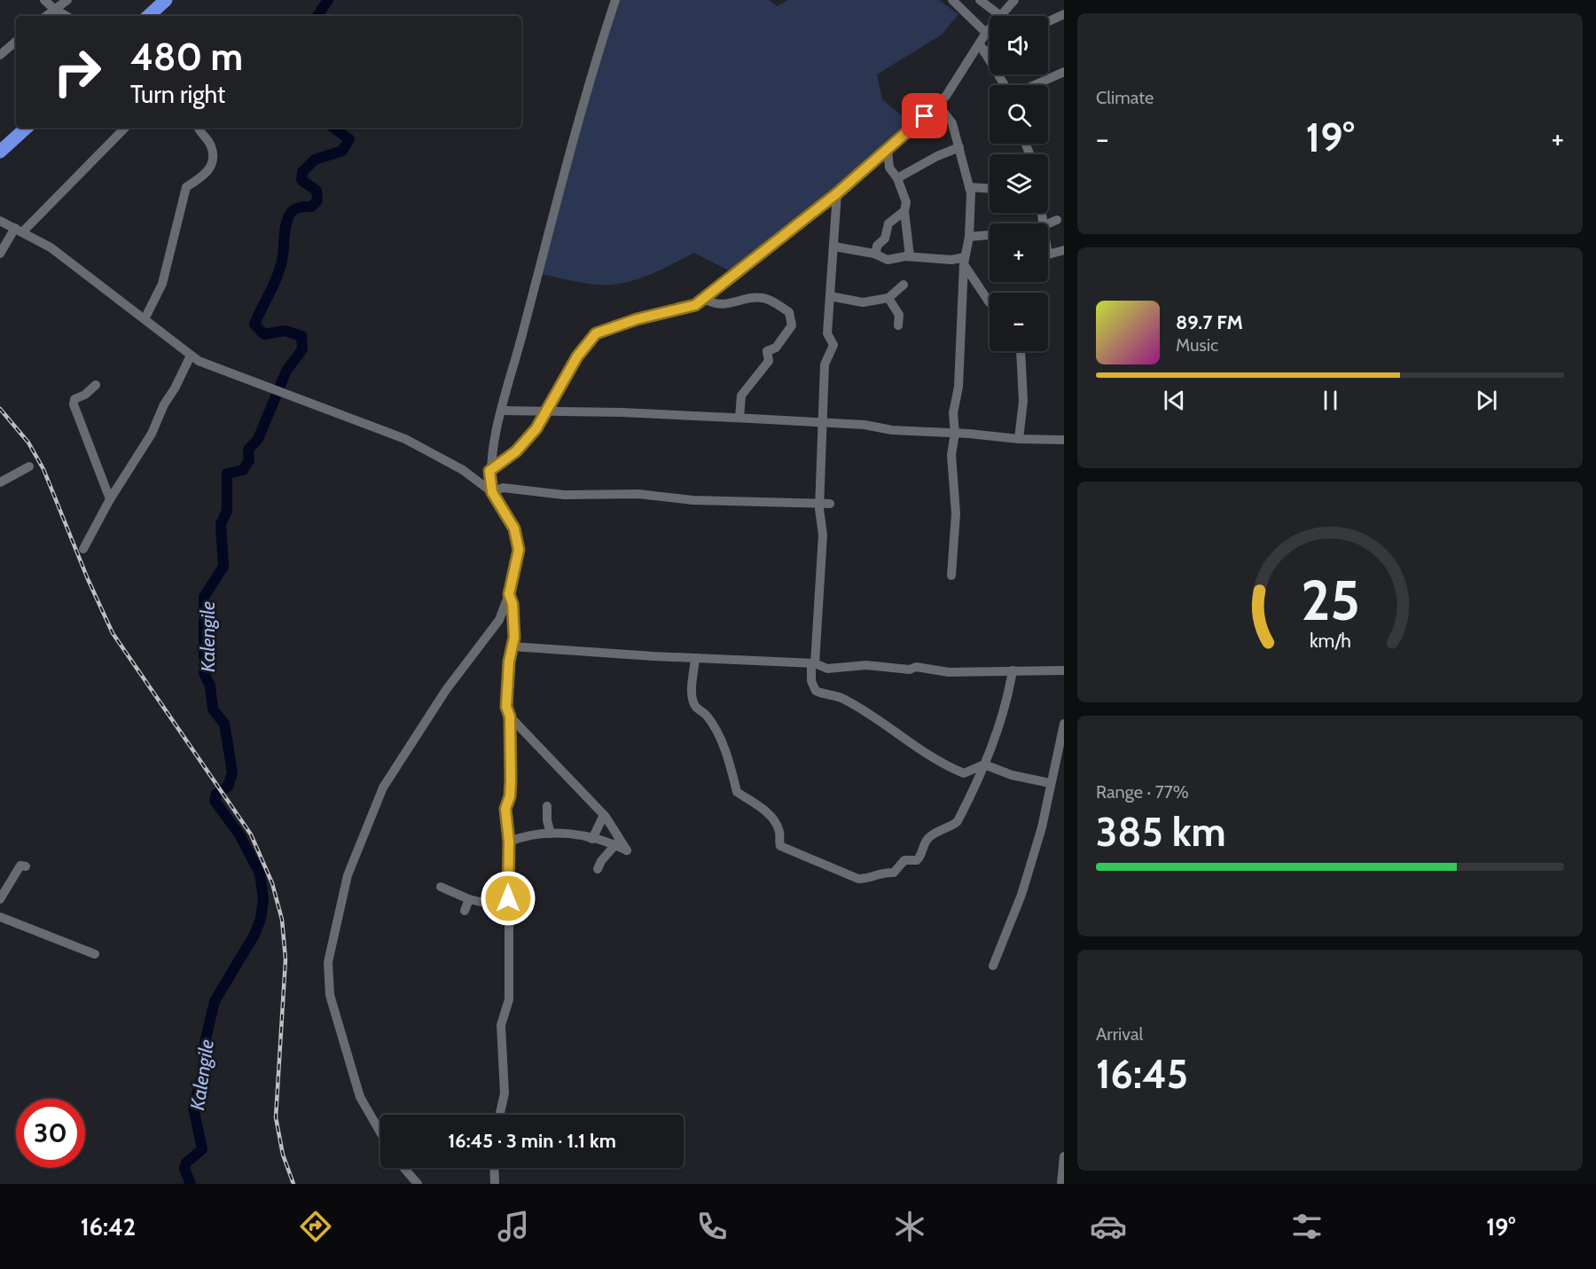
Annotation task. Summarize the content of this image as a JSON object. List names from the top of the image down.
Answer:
{
  "water": ["Kalengile"],
  "page": {
    "tile": [
      "Climate",
      ["Range · 77%", "385 km"],
      ["Arrival", "16:45"]
    ],
    "map_buttons": ["+", "−"],
    "turn": ["480 m", "Turn right"],
    "heat": ["−", "19°", "+"],
    "song": ["89.7 FM", "Music"],
    "limit": "30",
    "trip": "16:45 · 3 min · 1.1 km",
    "tabs": ["16:42", "19°"],
    "gauge": ["25", "km/h"]
  }
}
